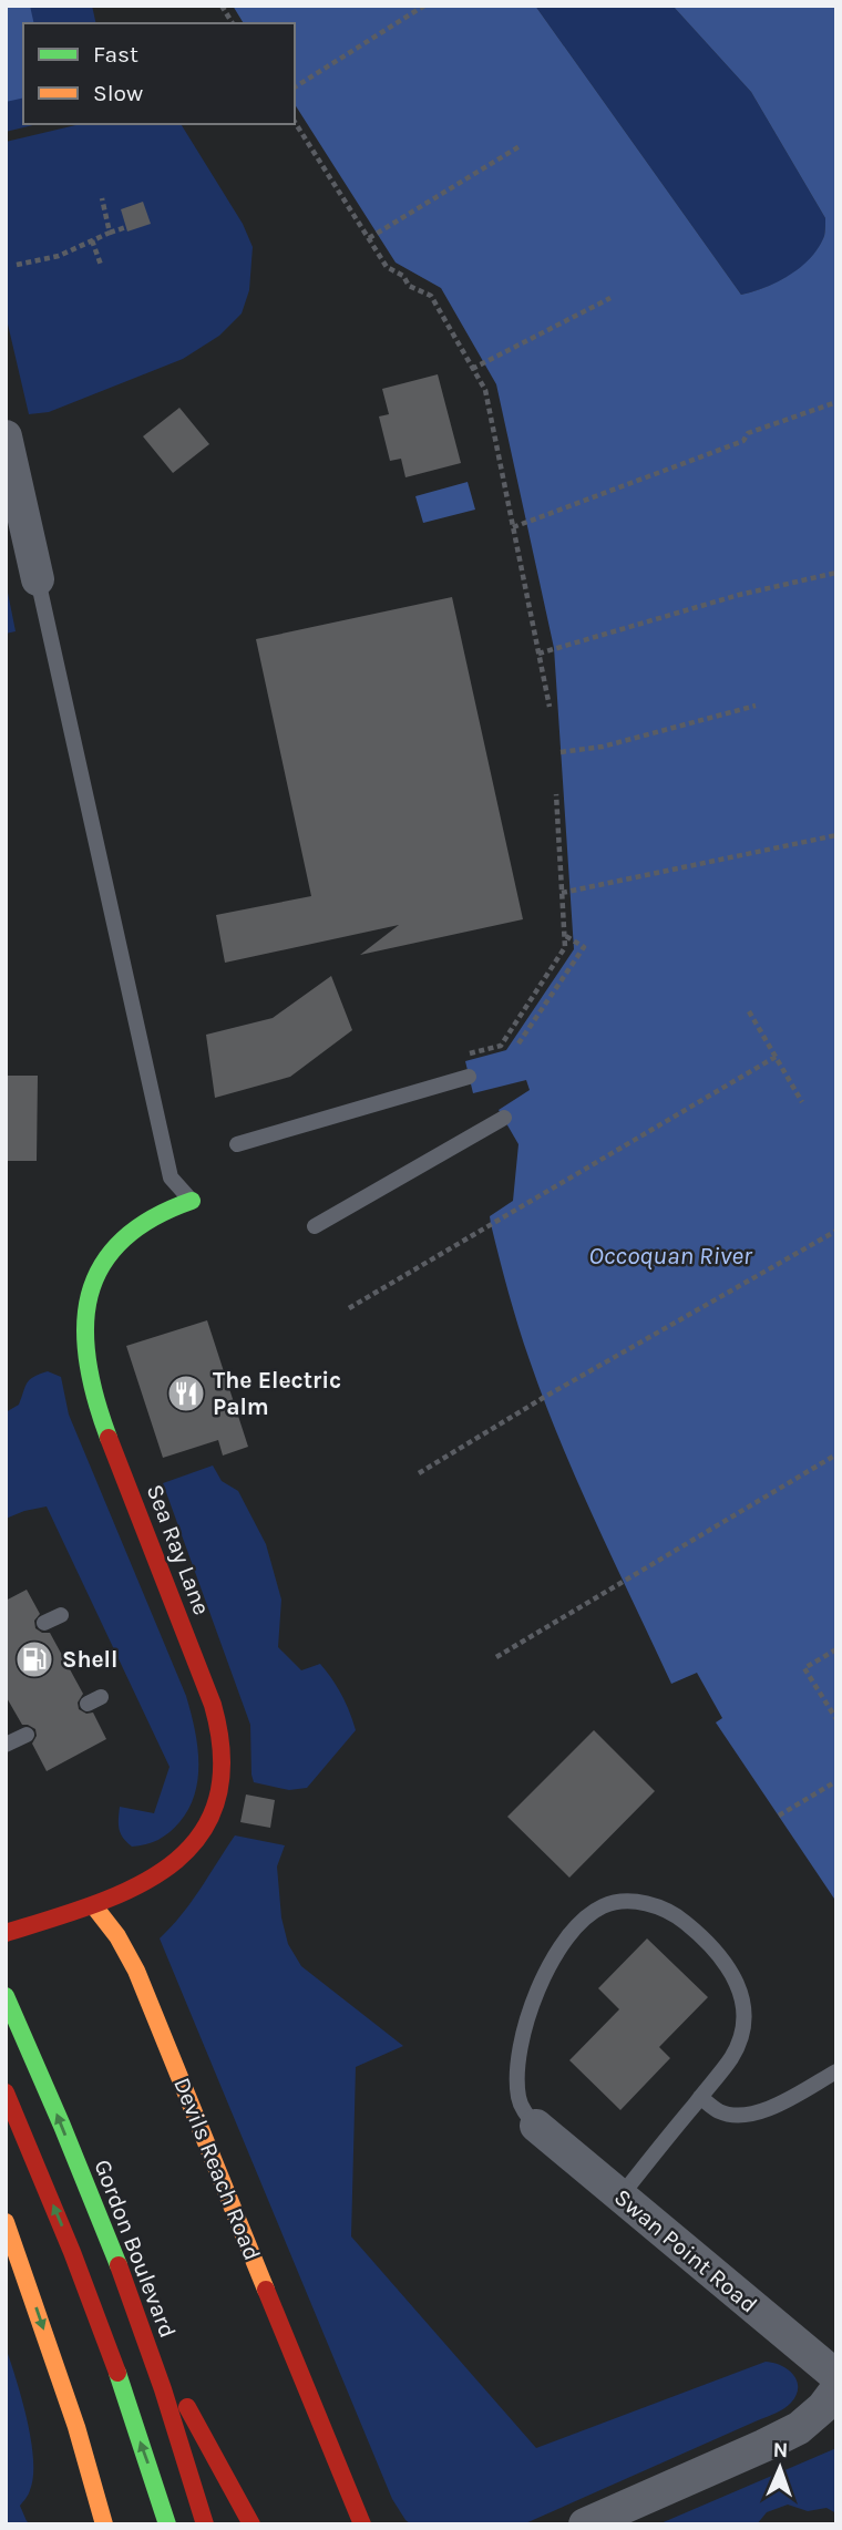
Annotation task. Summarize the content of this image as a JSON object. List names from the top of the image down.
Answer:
{
  "streets": {
    "main road": ["Sea Ray Lane", "Devils Reach Road", "Gordon Boulevard"],
    "street": ["Swan Point Road"]
  },
  "crossings": [
    ["Sea Ray Lane", "Devils Reach Road"]
  ],
  "water": ["Occoquan River"],
  "places": {
    "restaurant": ["The Electric Palm"],
    "fuel station": ["Shell"]
  },
  "legend": ["Fast", "Slow"],
  "north": "top"
}
